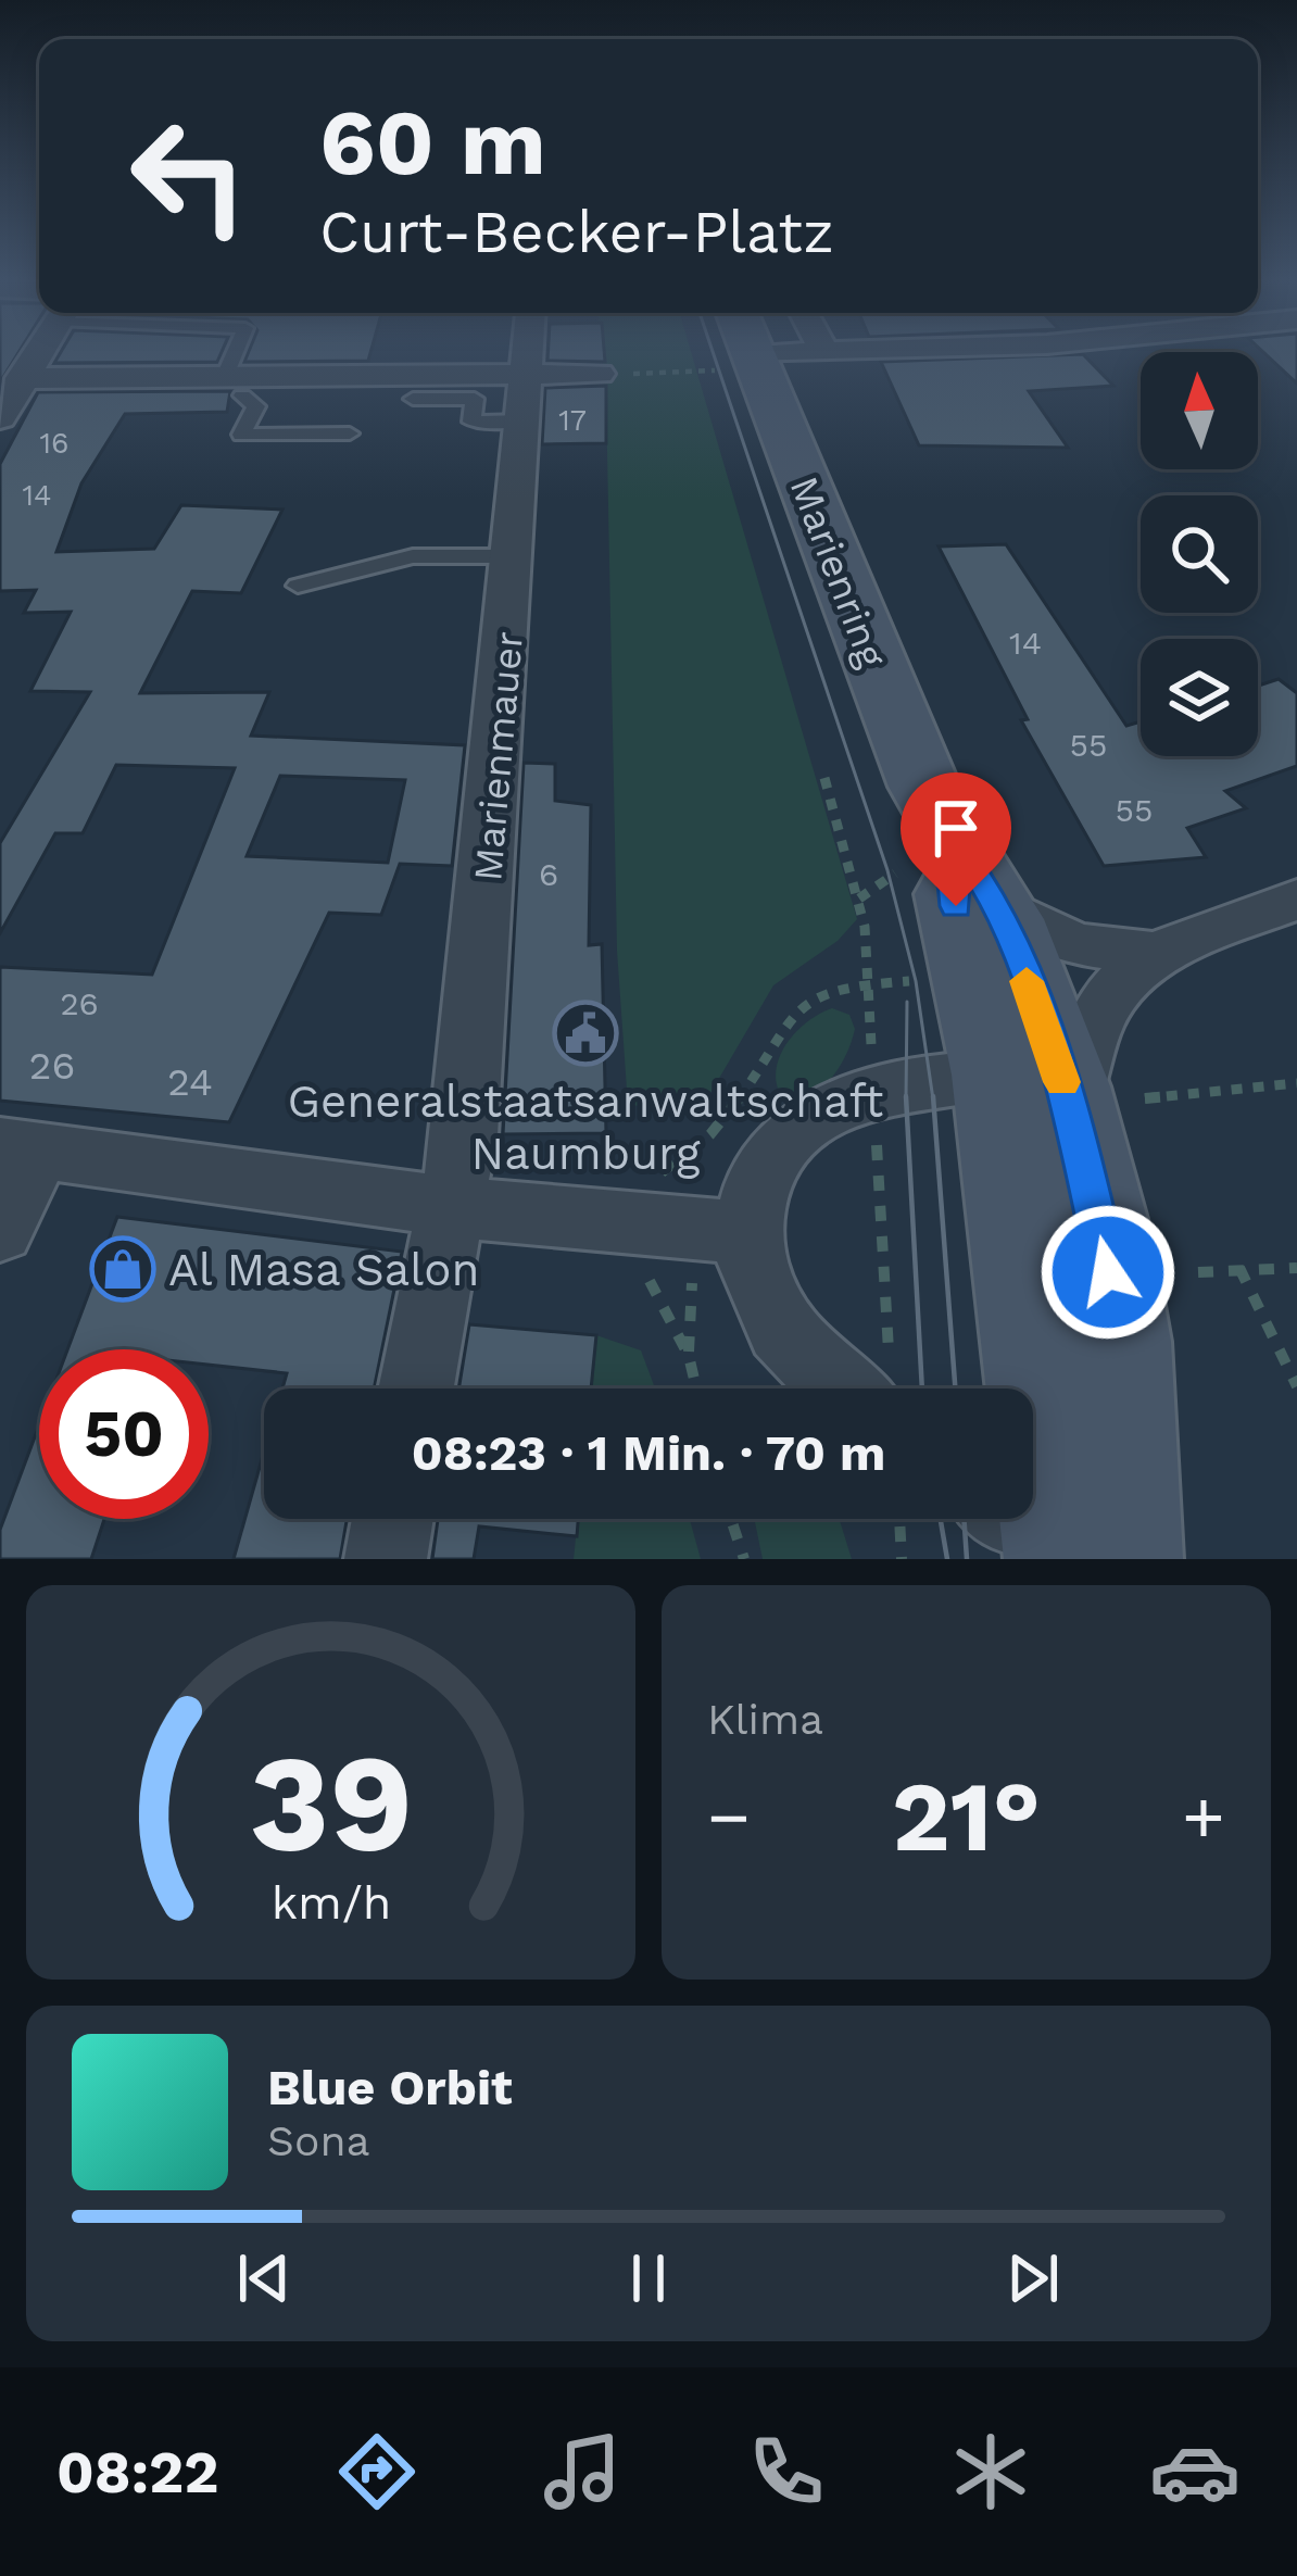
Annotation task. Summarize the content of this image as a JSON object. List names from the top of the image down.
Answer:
{
  "streets": {
    "main road": ["Marienring"],
    "street": ["Marienmauer"]
  },
  "places": {
    "public building": ["Generalstaatsanwaltschaft Naumburg"],
    "shop": ["Al Masa Salon"]
  },
  "house_numbers": [
    "17",
    "16",
    "14",
    "14",
    "55",
    "55",
    "6",
    "26",
    "26",
    "24"
  ],
  "north": "top",
  "page": {
    "turn": ["60 m", "Curt-Becker-Platz"],
    "limit": "50",
    "trip": "08:23 · 1 Min. · 70 m",
    "tile": "Klima",
    "heat": ["−", "21°", "+"],
    "song": ["Blue Orbit", "Sona"],
    "tabs": "08:22",
    "gauge": ["39", "km/h"]
  }
}
